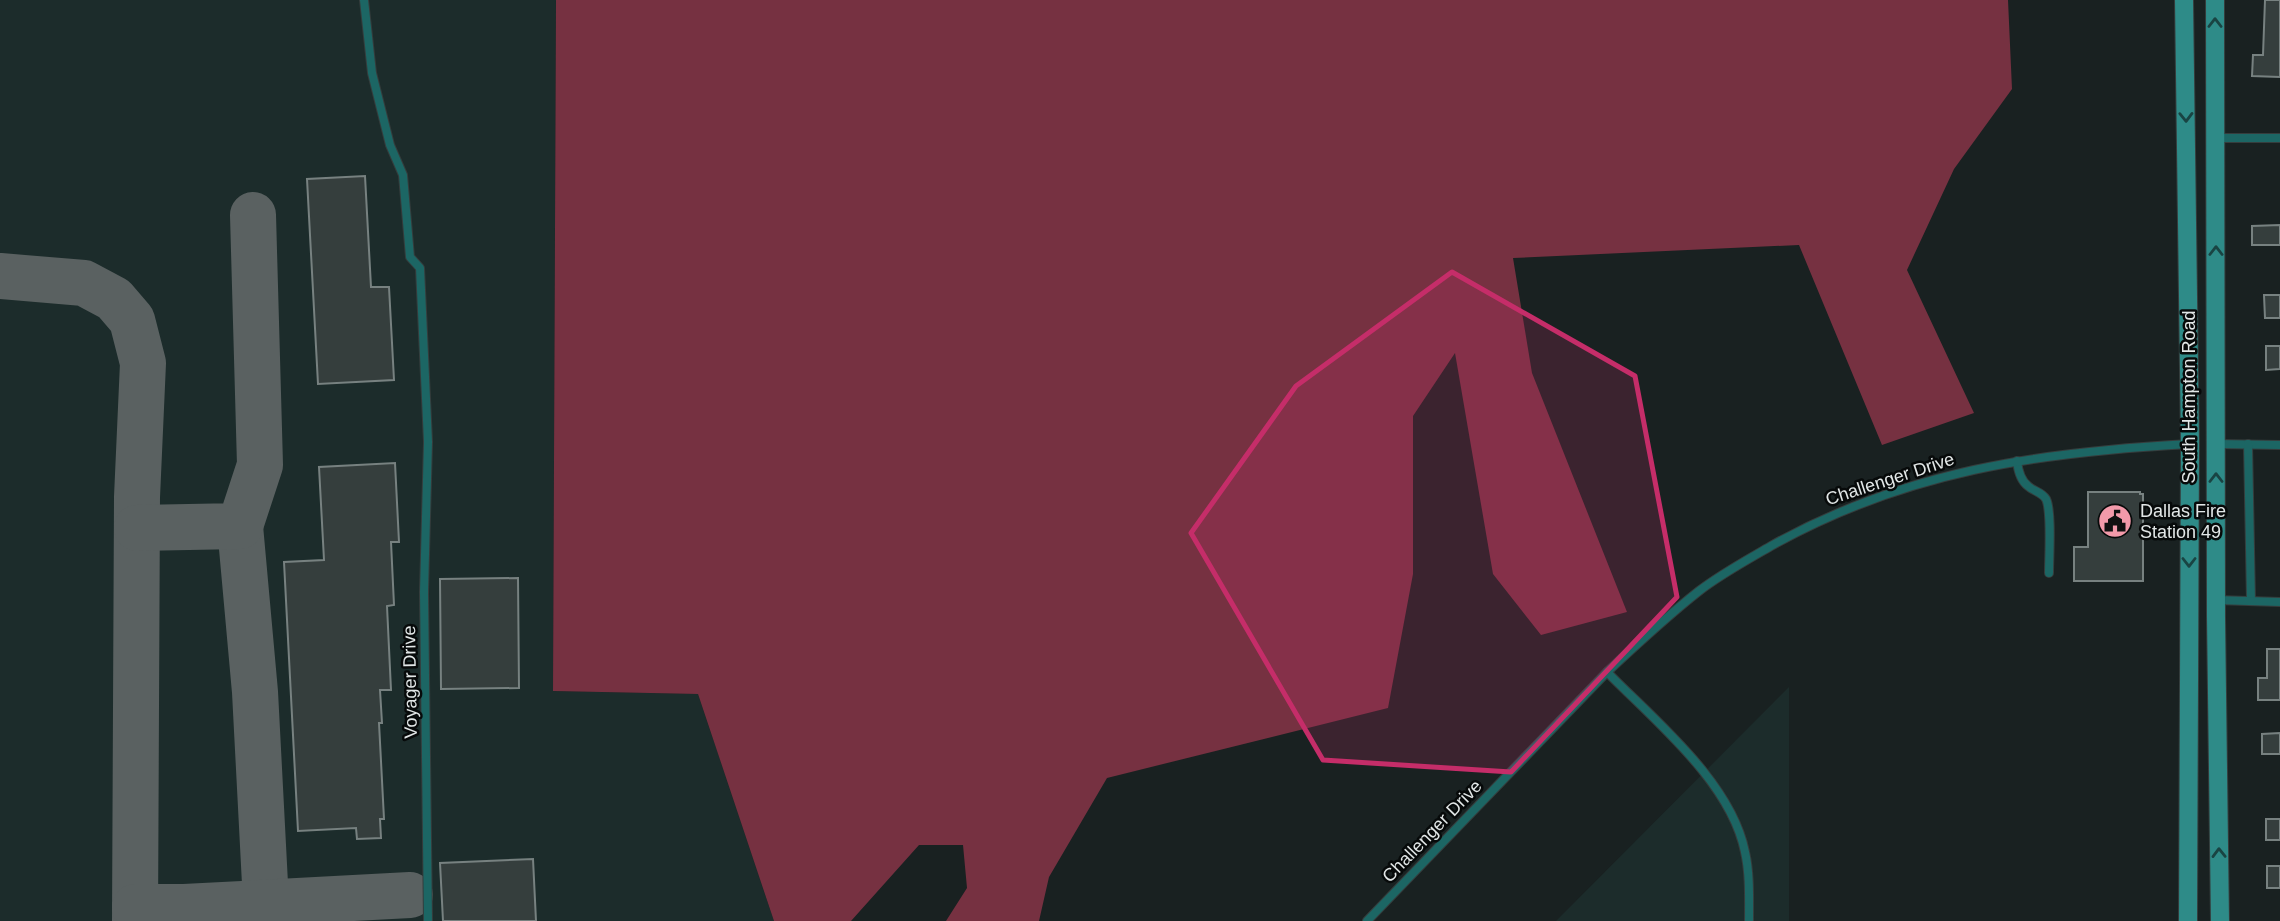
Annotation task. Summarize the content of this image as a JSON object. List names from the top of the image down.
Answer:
{
  "streets": {
    "main road": ["South Hampton Road"],
    "lane": ["Challenger Drive", "Voyager Drive"]
  },
  "crossings": [
    ["South Hampton Road", "Challenger Drive"]
  ],
  "places": {
    "public building": ["Dallas Fire Station 49"]
  }
}
